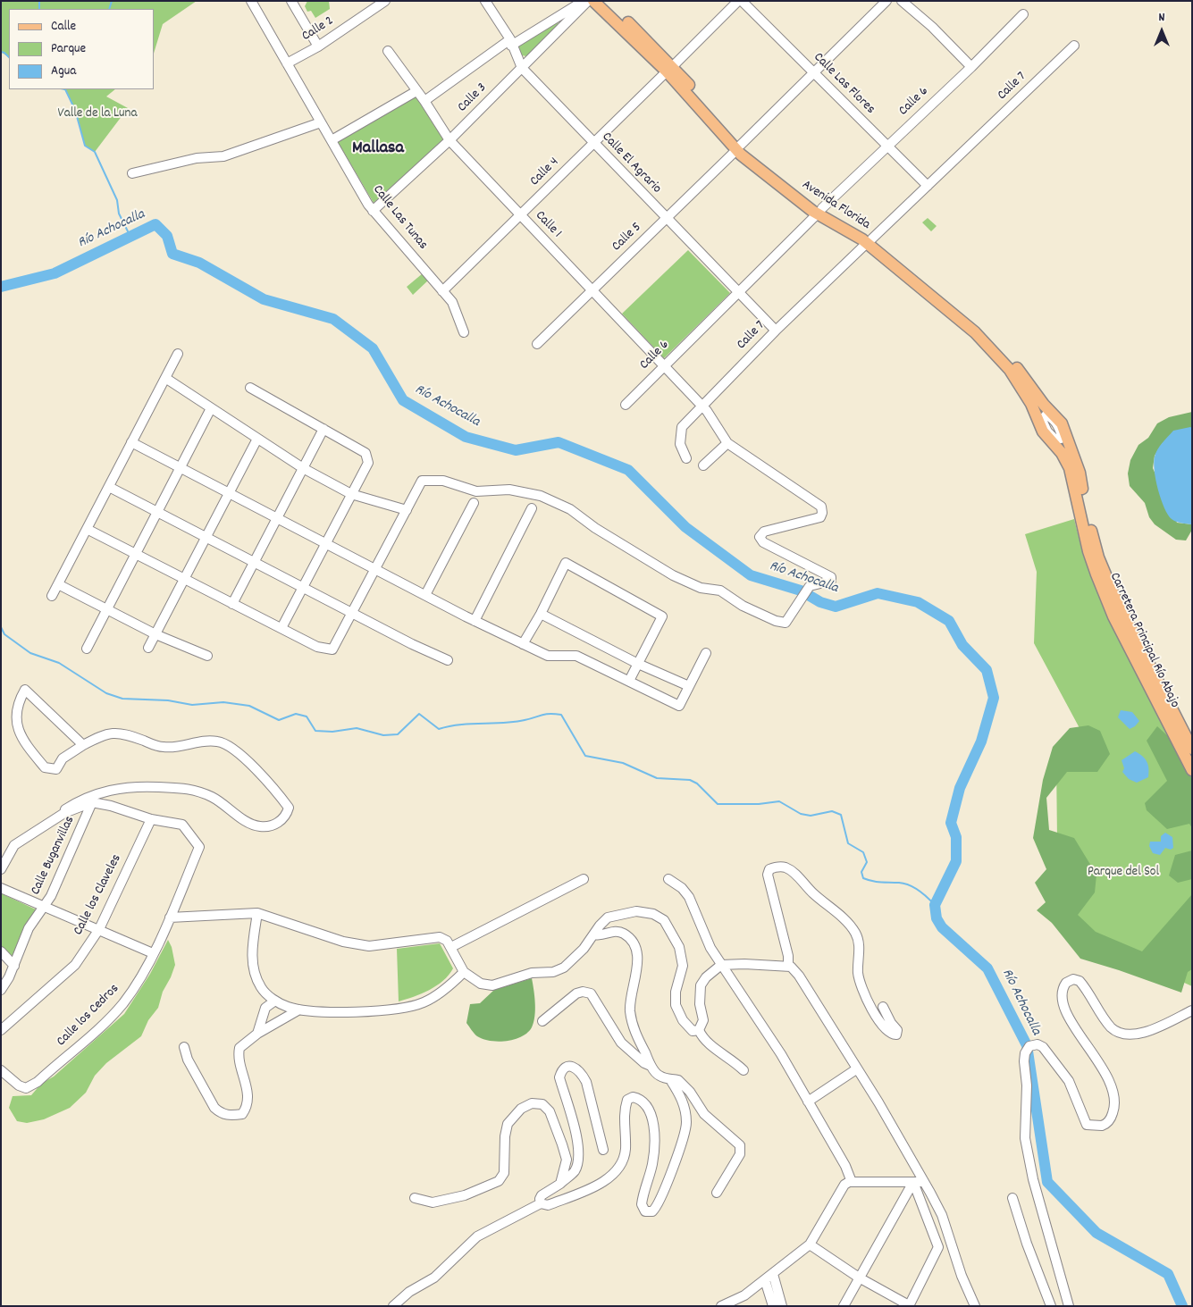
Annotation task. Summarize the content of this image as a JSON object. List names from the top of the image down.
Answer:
{
  "streets": {
    "main road": ["Avenida Florida", "Carretera Principal Río Abajo"],
    "street": [
      "Calle 2",
      "Calle Las Flores",
      "Calle 7",
      "Calle 3",
      "Calle 6",
      "Calle El Agrario",
      "Calle 4",
      "Calle Las Tunas",
      "Calle 1",
      "Calle 5",
      "Calle Buganvillas",
      "Calle los Claveles",
      "Calle los Cedros"
    ]
  },
  "crossings": [
    ["Calle 2", "Calle Las Tunas"],
    ["Calle Las Flores", "Calle 7"],
    ["Calle Las Flores", "Calle 6"],
    ["Calle Las Flores", "Calle 5"],
    ["Calle 7", "Calle El Agrario"],
    ["Calle 7", "Avenida Florida"],
    ["Calle 7", "Calle 1"],
    ["Calle 3", "Calle El Agrario"],
    ["Calle 3", "Calle Las Tunas"],
    ["Calle 3", "Calle 1"],
    ["Calle 6", "Calle El Agrario"],
    ["Calle 6", "Avenida Florida"],
    ["Calle 6", "Calle 1"],
    ["Calle El Agrario", "Calle 4"],
    ["Calle El Agrario", "Calle 5"],
    ["Calle 4", "Avenida Florida"],
    ["Calle 4", "Calle Las Tunas"],
    ["Calle 4", "Calle 1"],
    ["Avenida Florida", "Calle 5"],
    ["Avenida Florida", "Carretera Principal Río Abajo"],
    ["Calle 1", "Calle 5"],
    ["Calle los Claveles", "Calle los Cedros"]
  ],
  "districts": ["Mallasa"],
  "water": ["Río Achocalla"],
  "parks": ["Valle de la Luna", "Parque del Sol"],
  "legend": ["Calle", "Parque", "Agua"],
  "north": "top"
}
